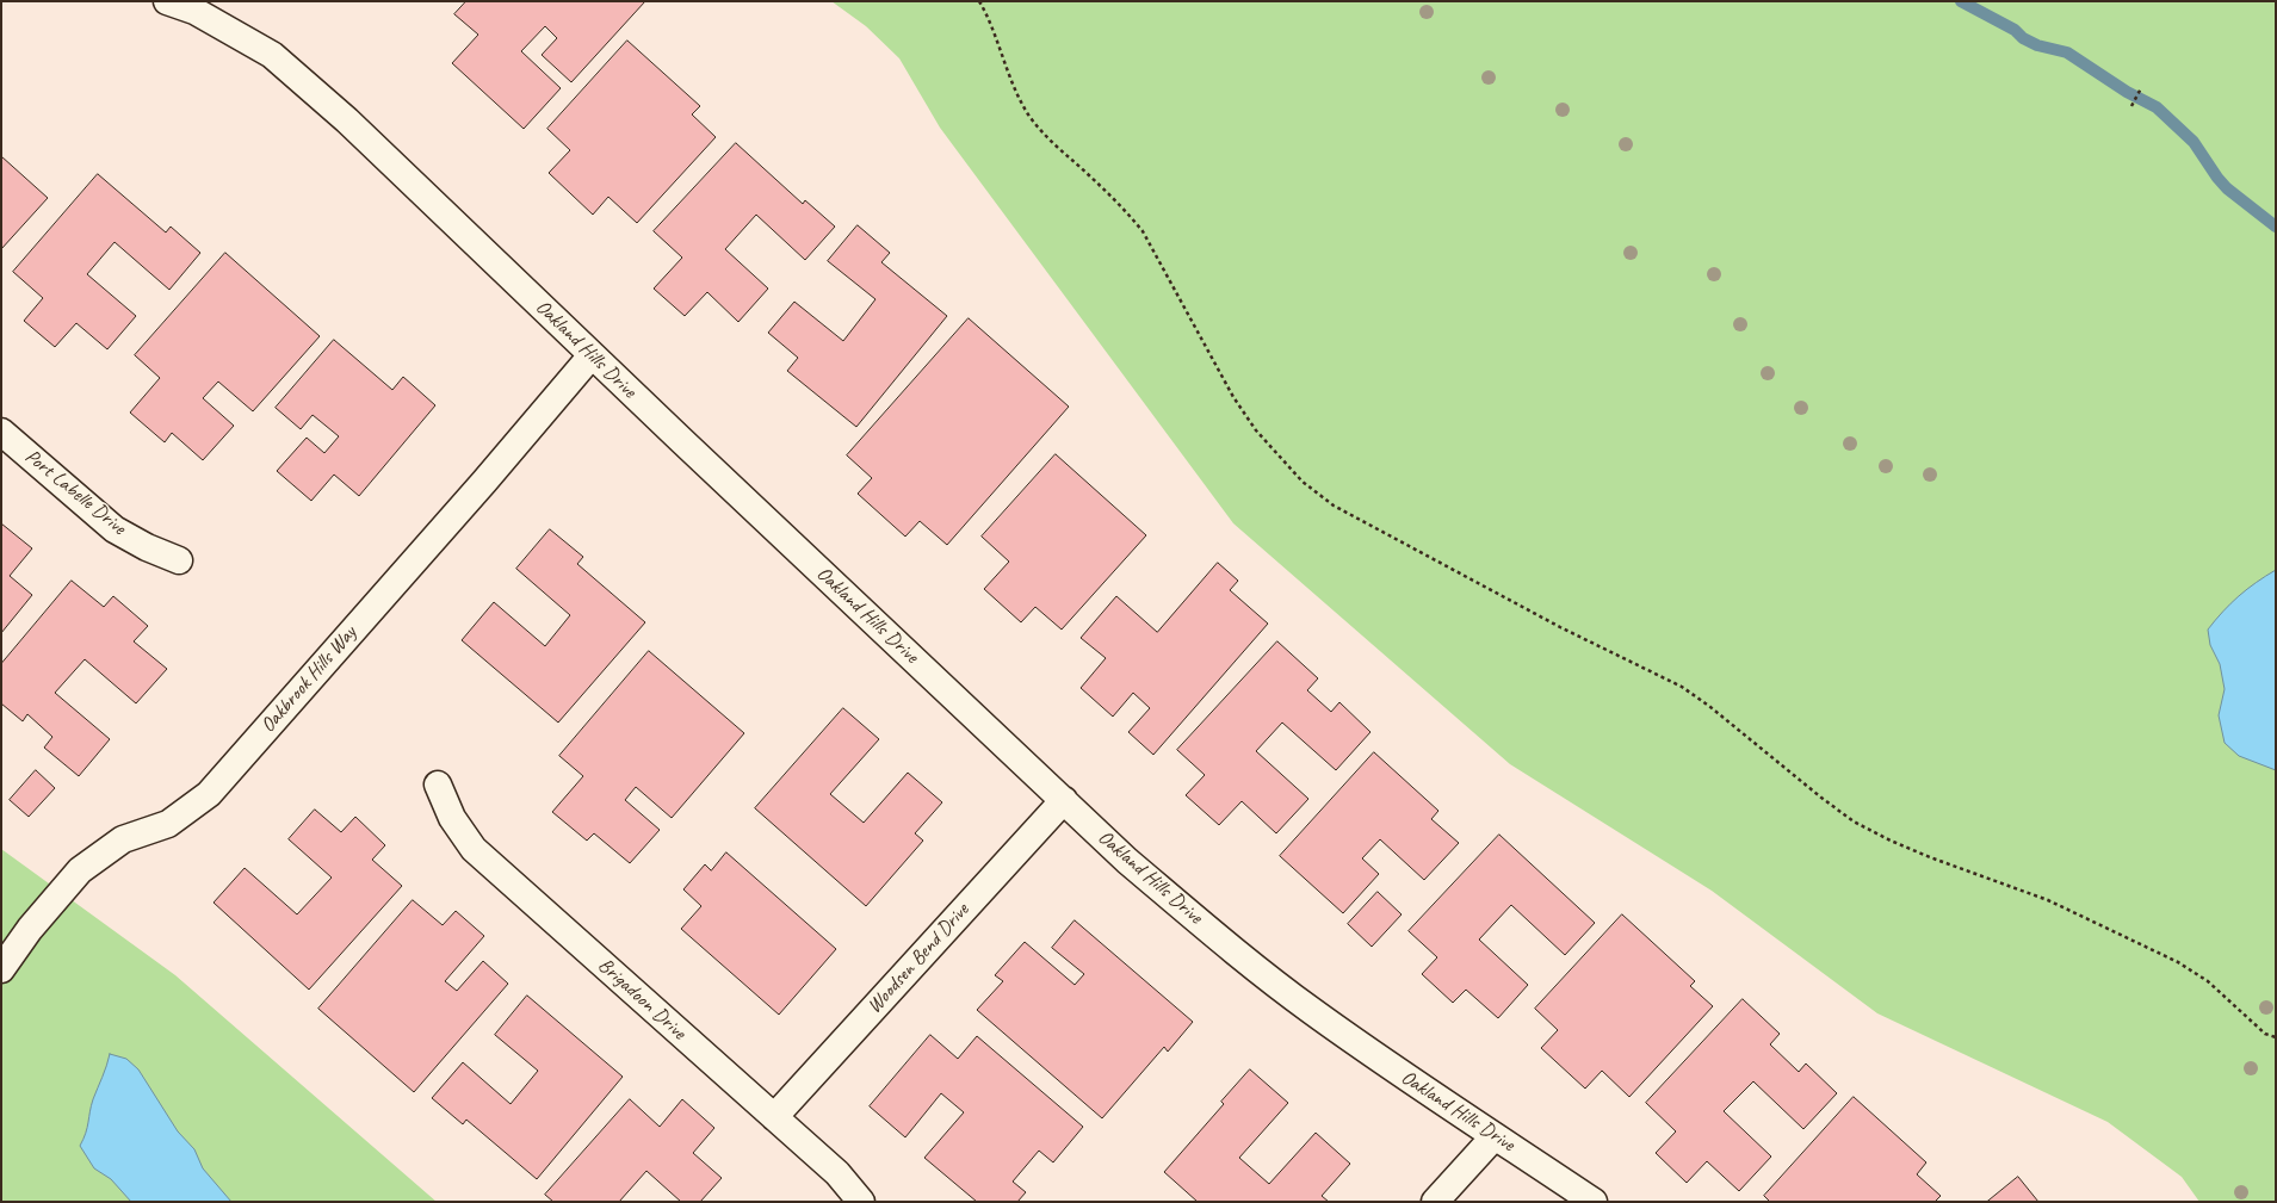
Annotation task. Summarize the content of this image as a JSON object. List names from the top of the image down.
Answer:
{
  "streets": {
    "street": [
      "Oakland Hills Drive",
      "Port Labelle Drive",
      "Oakbrook Hills Way",
      "Woodsen Bend Drive",
      "Brigadoon Drive"
    ]
  },
  "crossings": [
    ["Oakland Hills Drive", "Oakbrook Hills Way"],
    ["Oakland Hills Drive", "Woodsen Bend Drive"],
    ["Woodsen Bend Drive", "Brigadoon Drive"]
  ]
}
